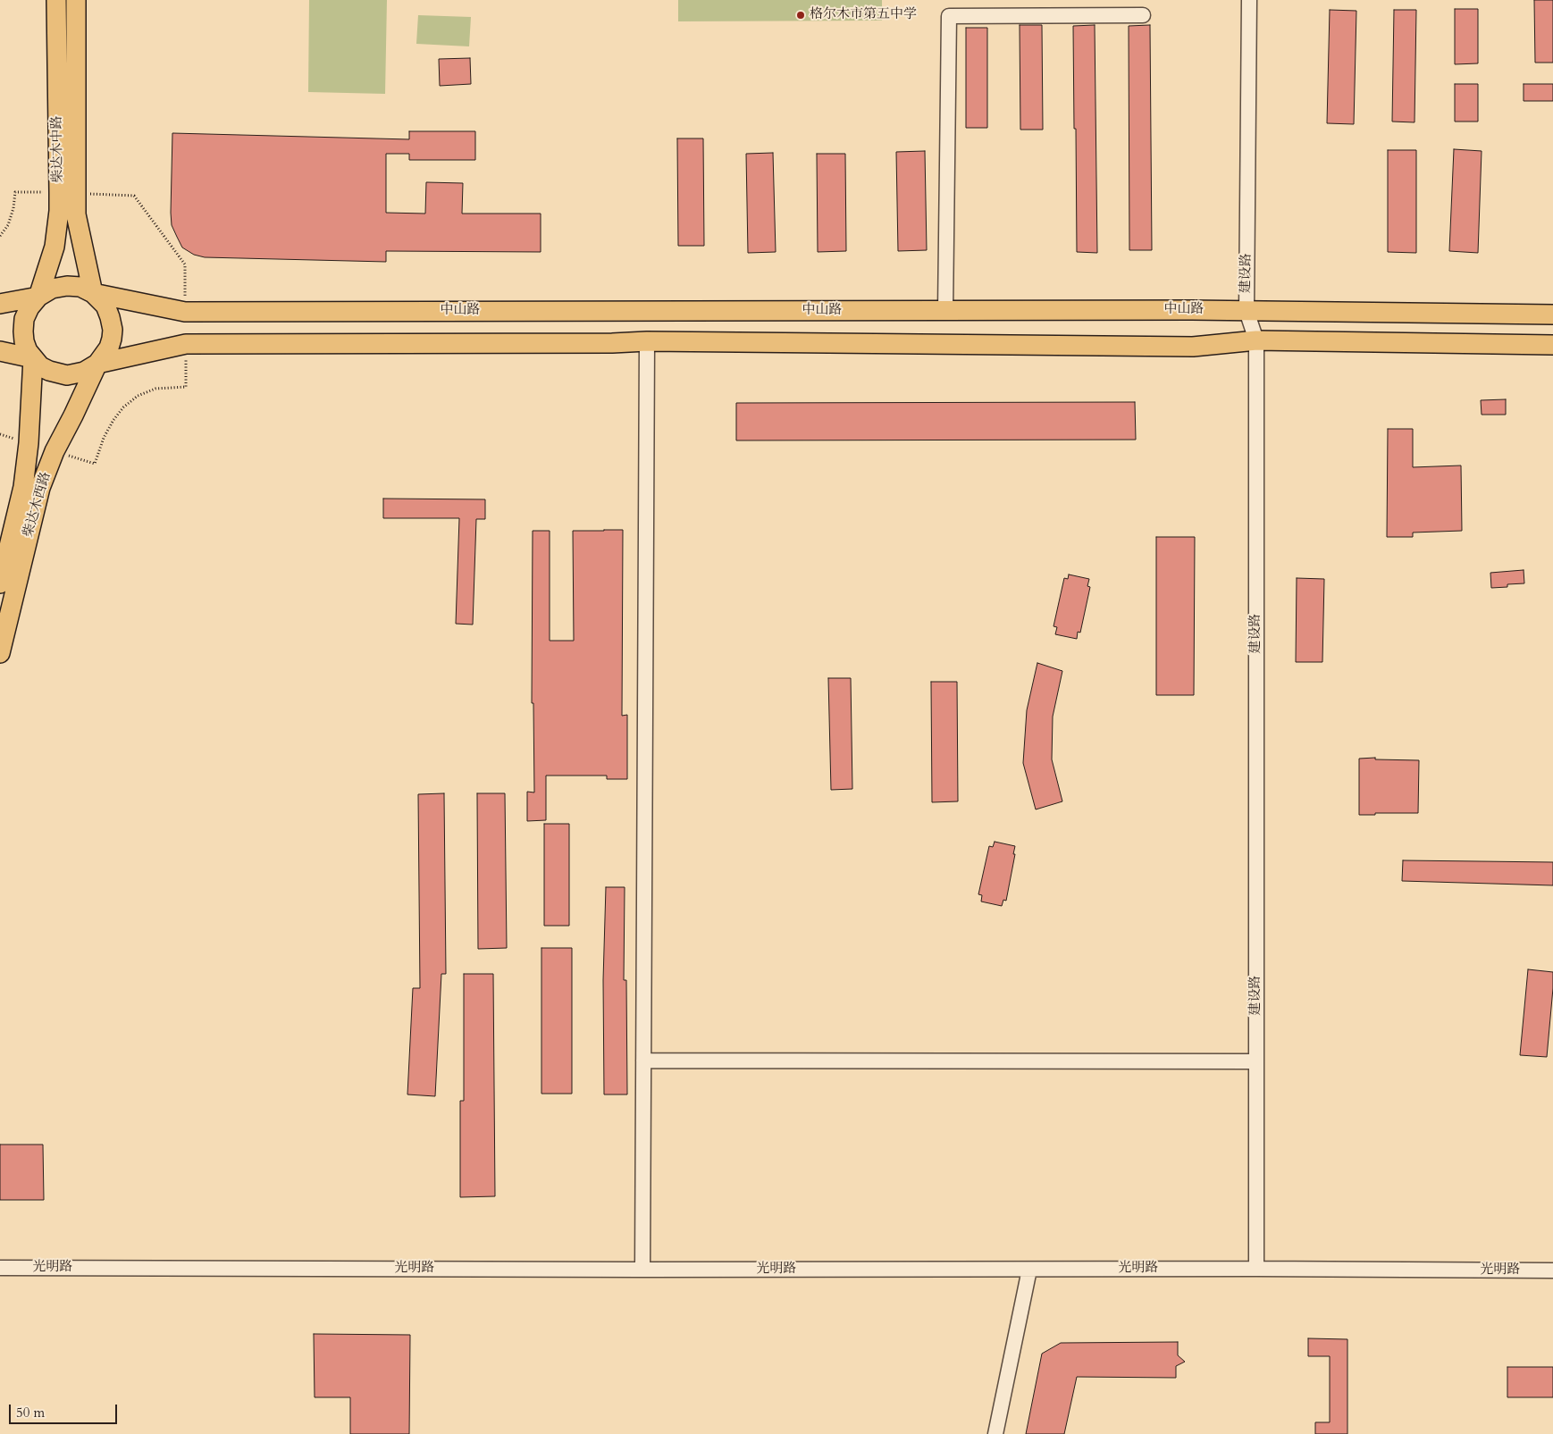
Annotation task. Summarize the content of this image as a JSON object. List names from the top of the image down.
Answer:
{
  "streets": {
    "main road": ["柴达木中路", "中山路", "柴达木西路"],
    "street": ["建设路", "光明路"]
  },
  "crossings": [
    ["柴达木中路", "中山路"],
    ["柴达木中路", "柴达木西路"],
    ["建设路", "中山路"],
    ["建设路", "光明路"],
    ["中山路", "柴达木西路"]
  ],
  "places": ["格尔木市第五中学"],
  "scale_bar": "50 m"
}
